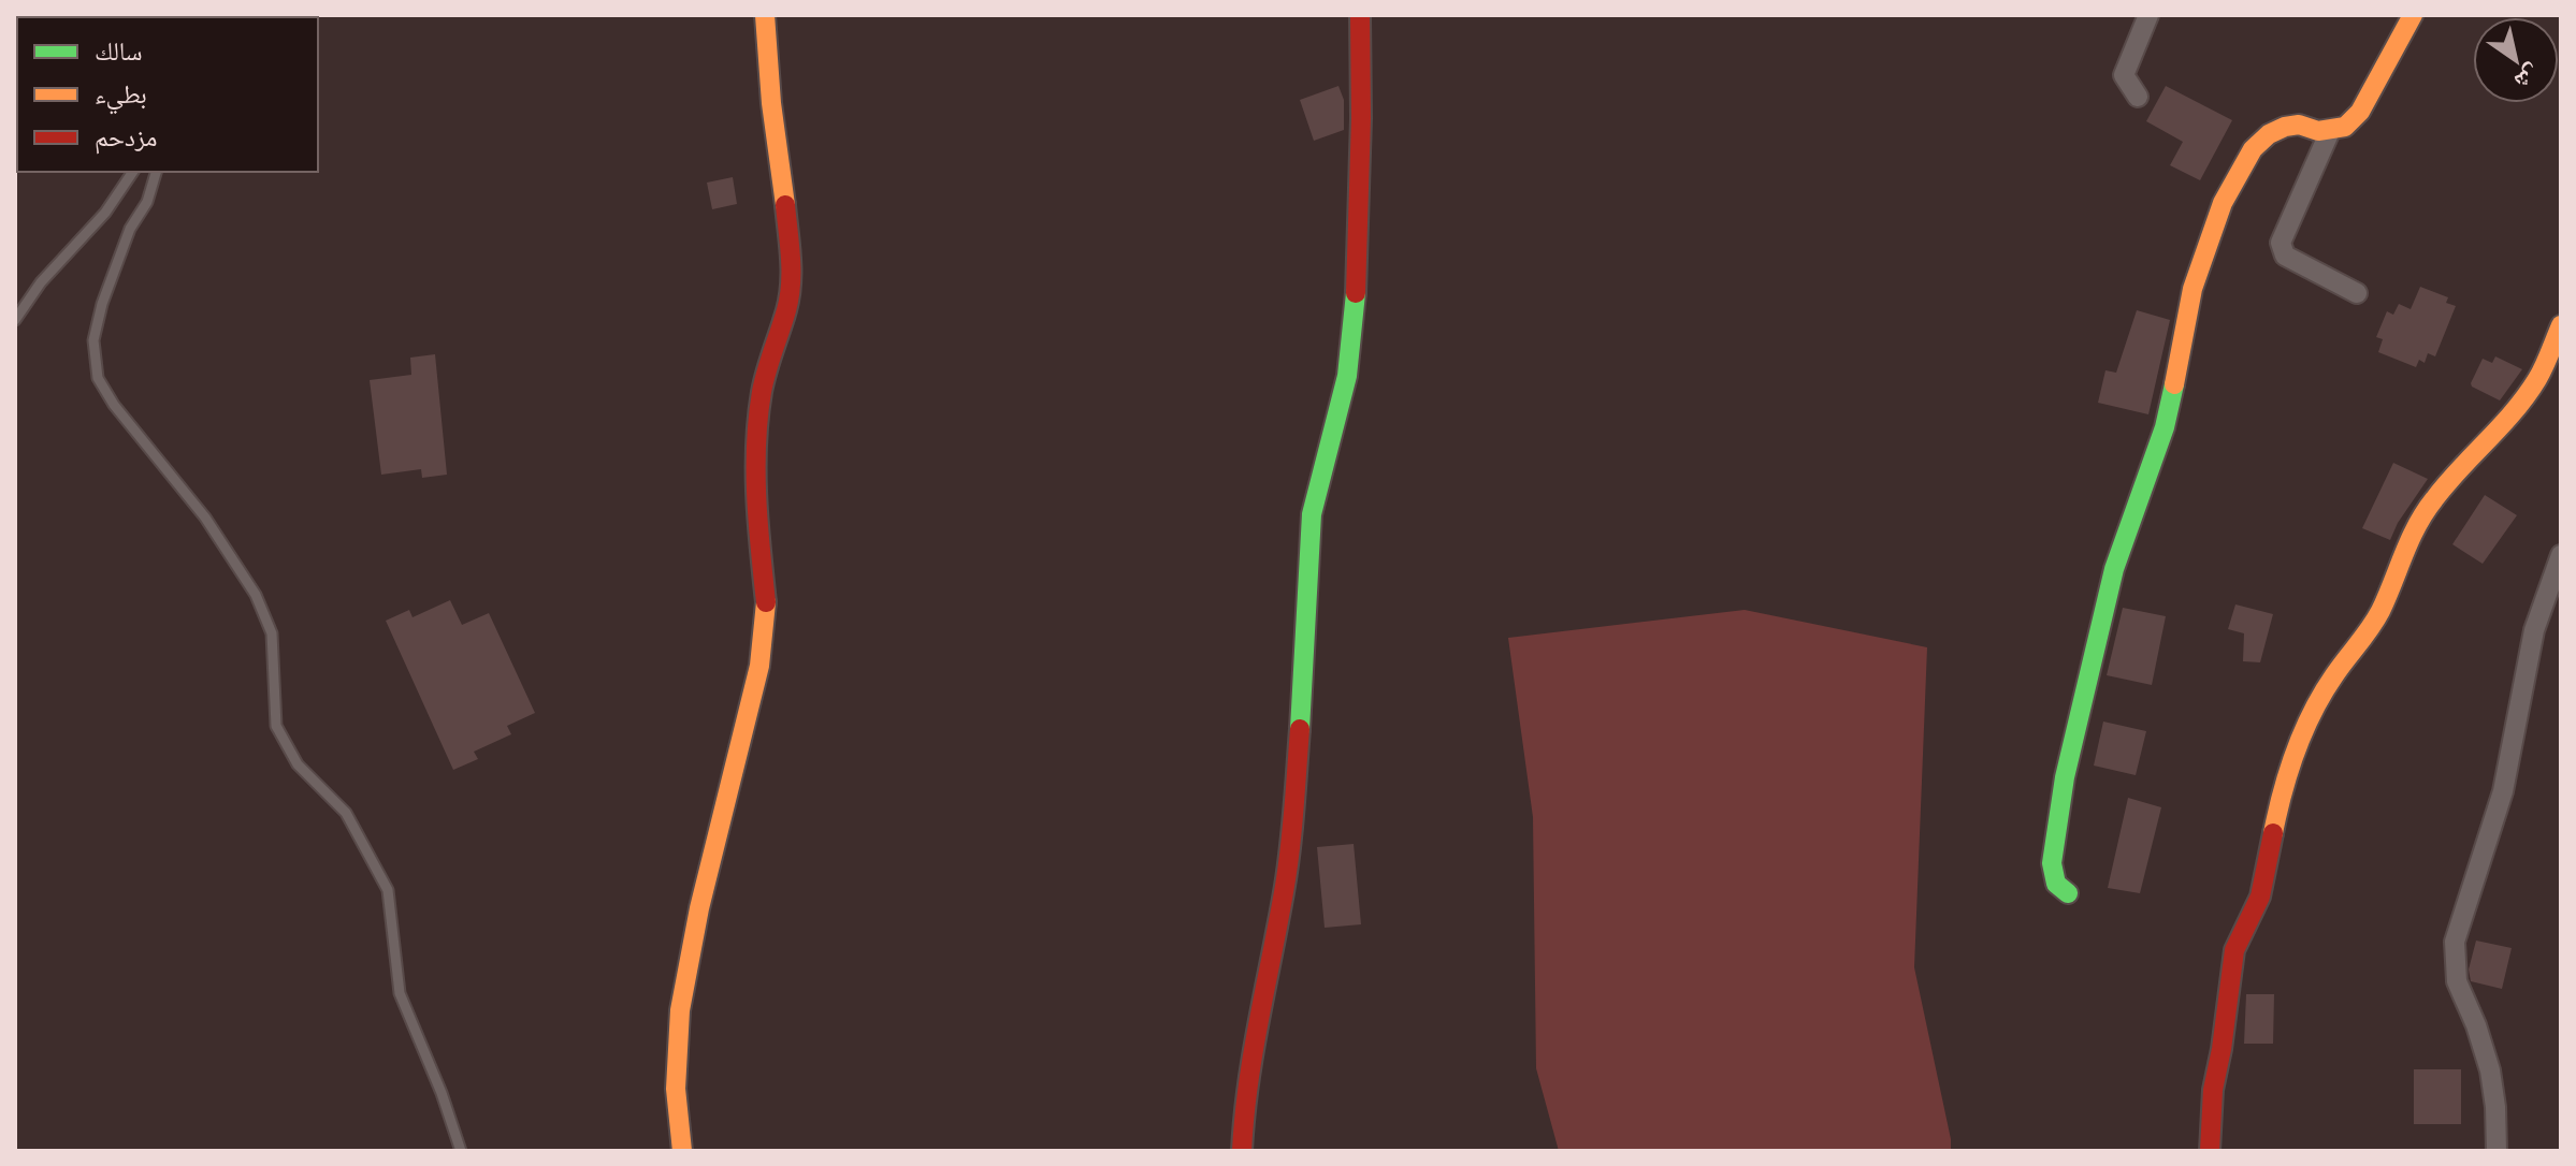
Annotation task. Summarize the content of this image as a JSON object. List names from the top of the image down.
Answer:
{
  "legend": ["سالك", "بطيء", "مزدحم"],
  "north": "bottom right"
}
